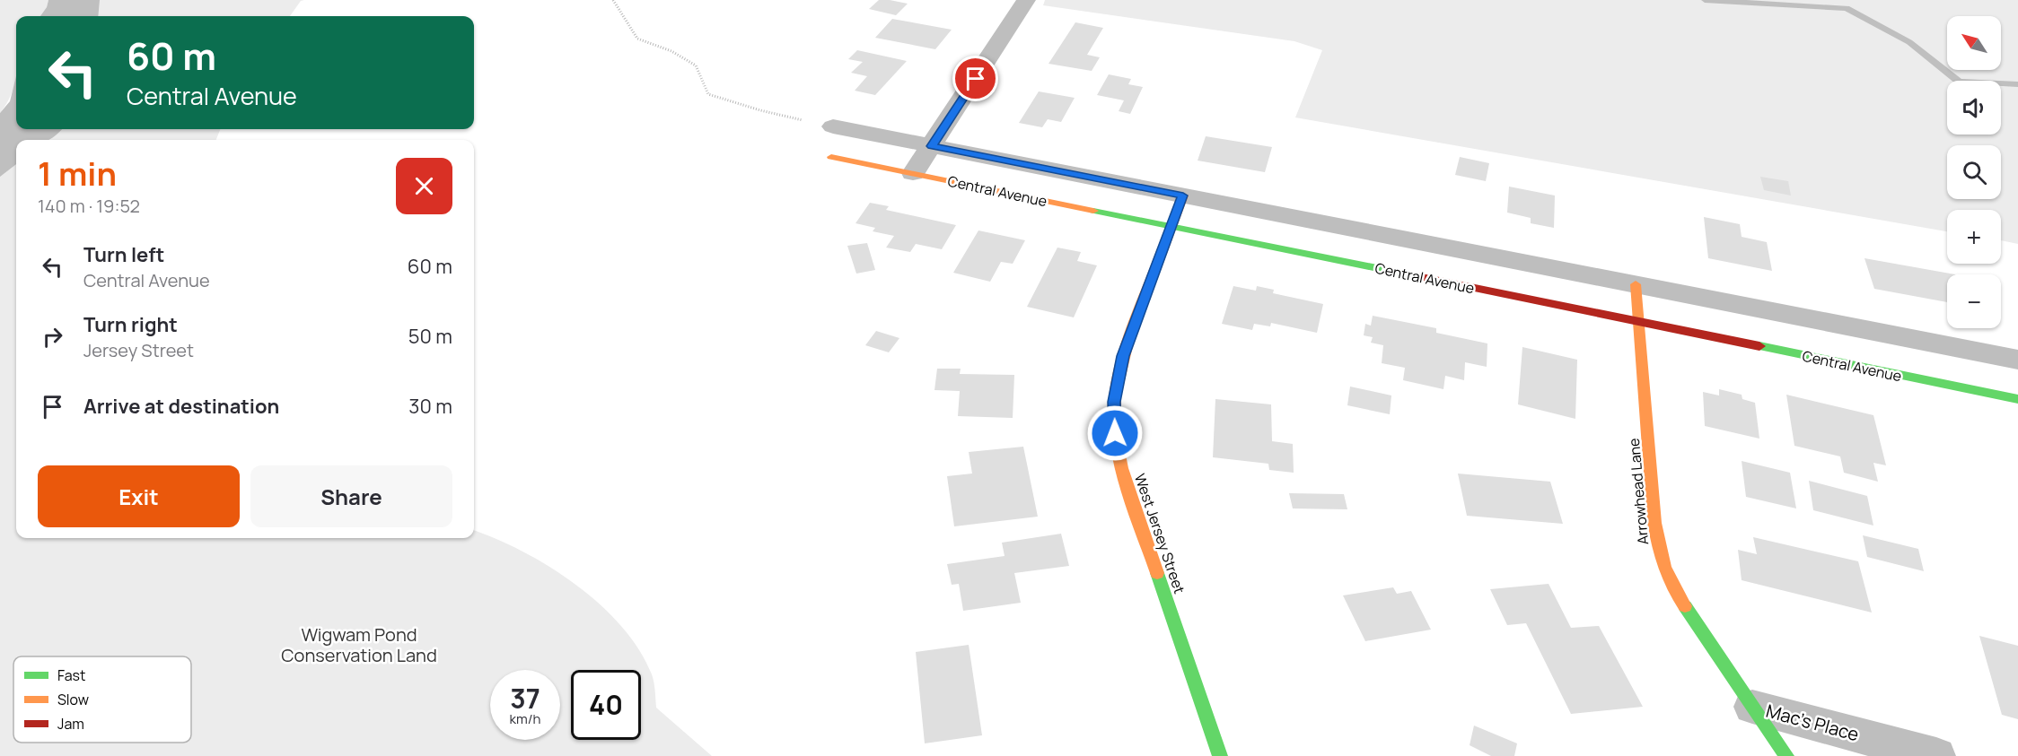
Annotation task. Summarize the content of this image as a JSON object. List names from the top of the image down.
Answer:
{
  "streets": {
    "street": [
      "Central Avenue",
      "Arrowhead Lane",
      "West Jersey Street",
      "Mac's Place"
    ]
  },
  "crossings": [
    ["Central Avenue", "Arrowhead Lane"],
    ["Central Avenue", "West Jersey Street"],
    ["Arrowhead Lane", "Mac's Place"]
  ],
  "parks": ["Wigwam Pond Conservation Land"],
  "legend": ["Fast", "Slow", "Jam"],
  "north": "top left",
  "page": {
    "map_buttons": ["+", "−"],
    "turn": ["60 m", "Central Avenue"],
    "heading": ["1 min", "140 m · 19:52"],
    "list": [
      {
        "name": "Turn left",
        "note": "Central Avenue",
        "value": "60 m"
      },
      {
        "name": "Turn right",
        "note": "Jersey Street",
        "value": "50 m"
      },
      {
        "name": "Arrive at destination",
        "value": "30 m"
      }
    ],
    "buttons": ["Exit", "Share"],
    "speed": "37 km/h",
    "limit": "40"
  }
}
